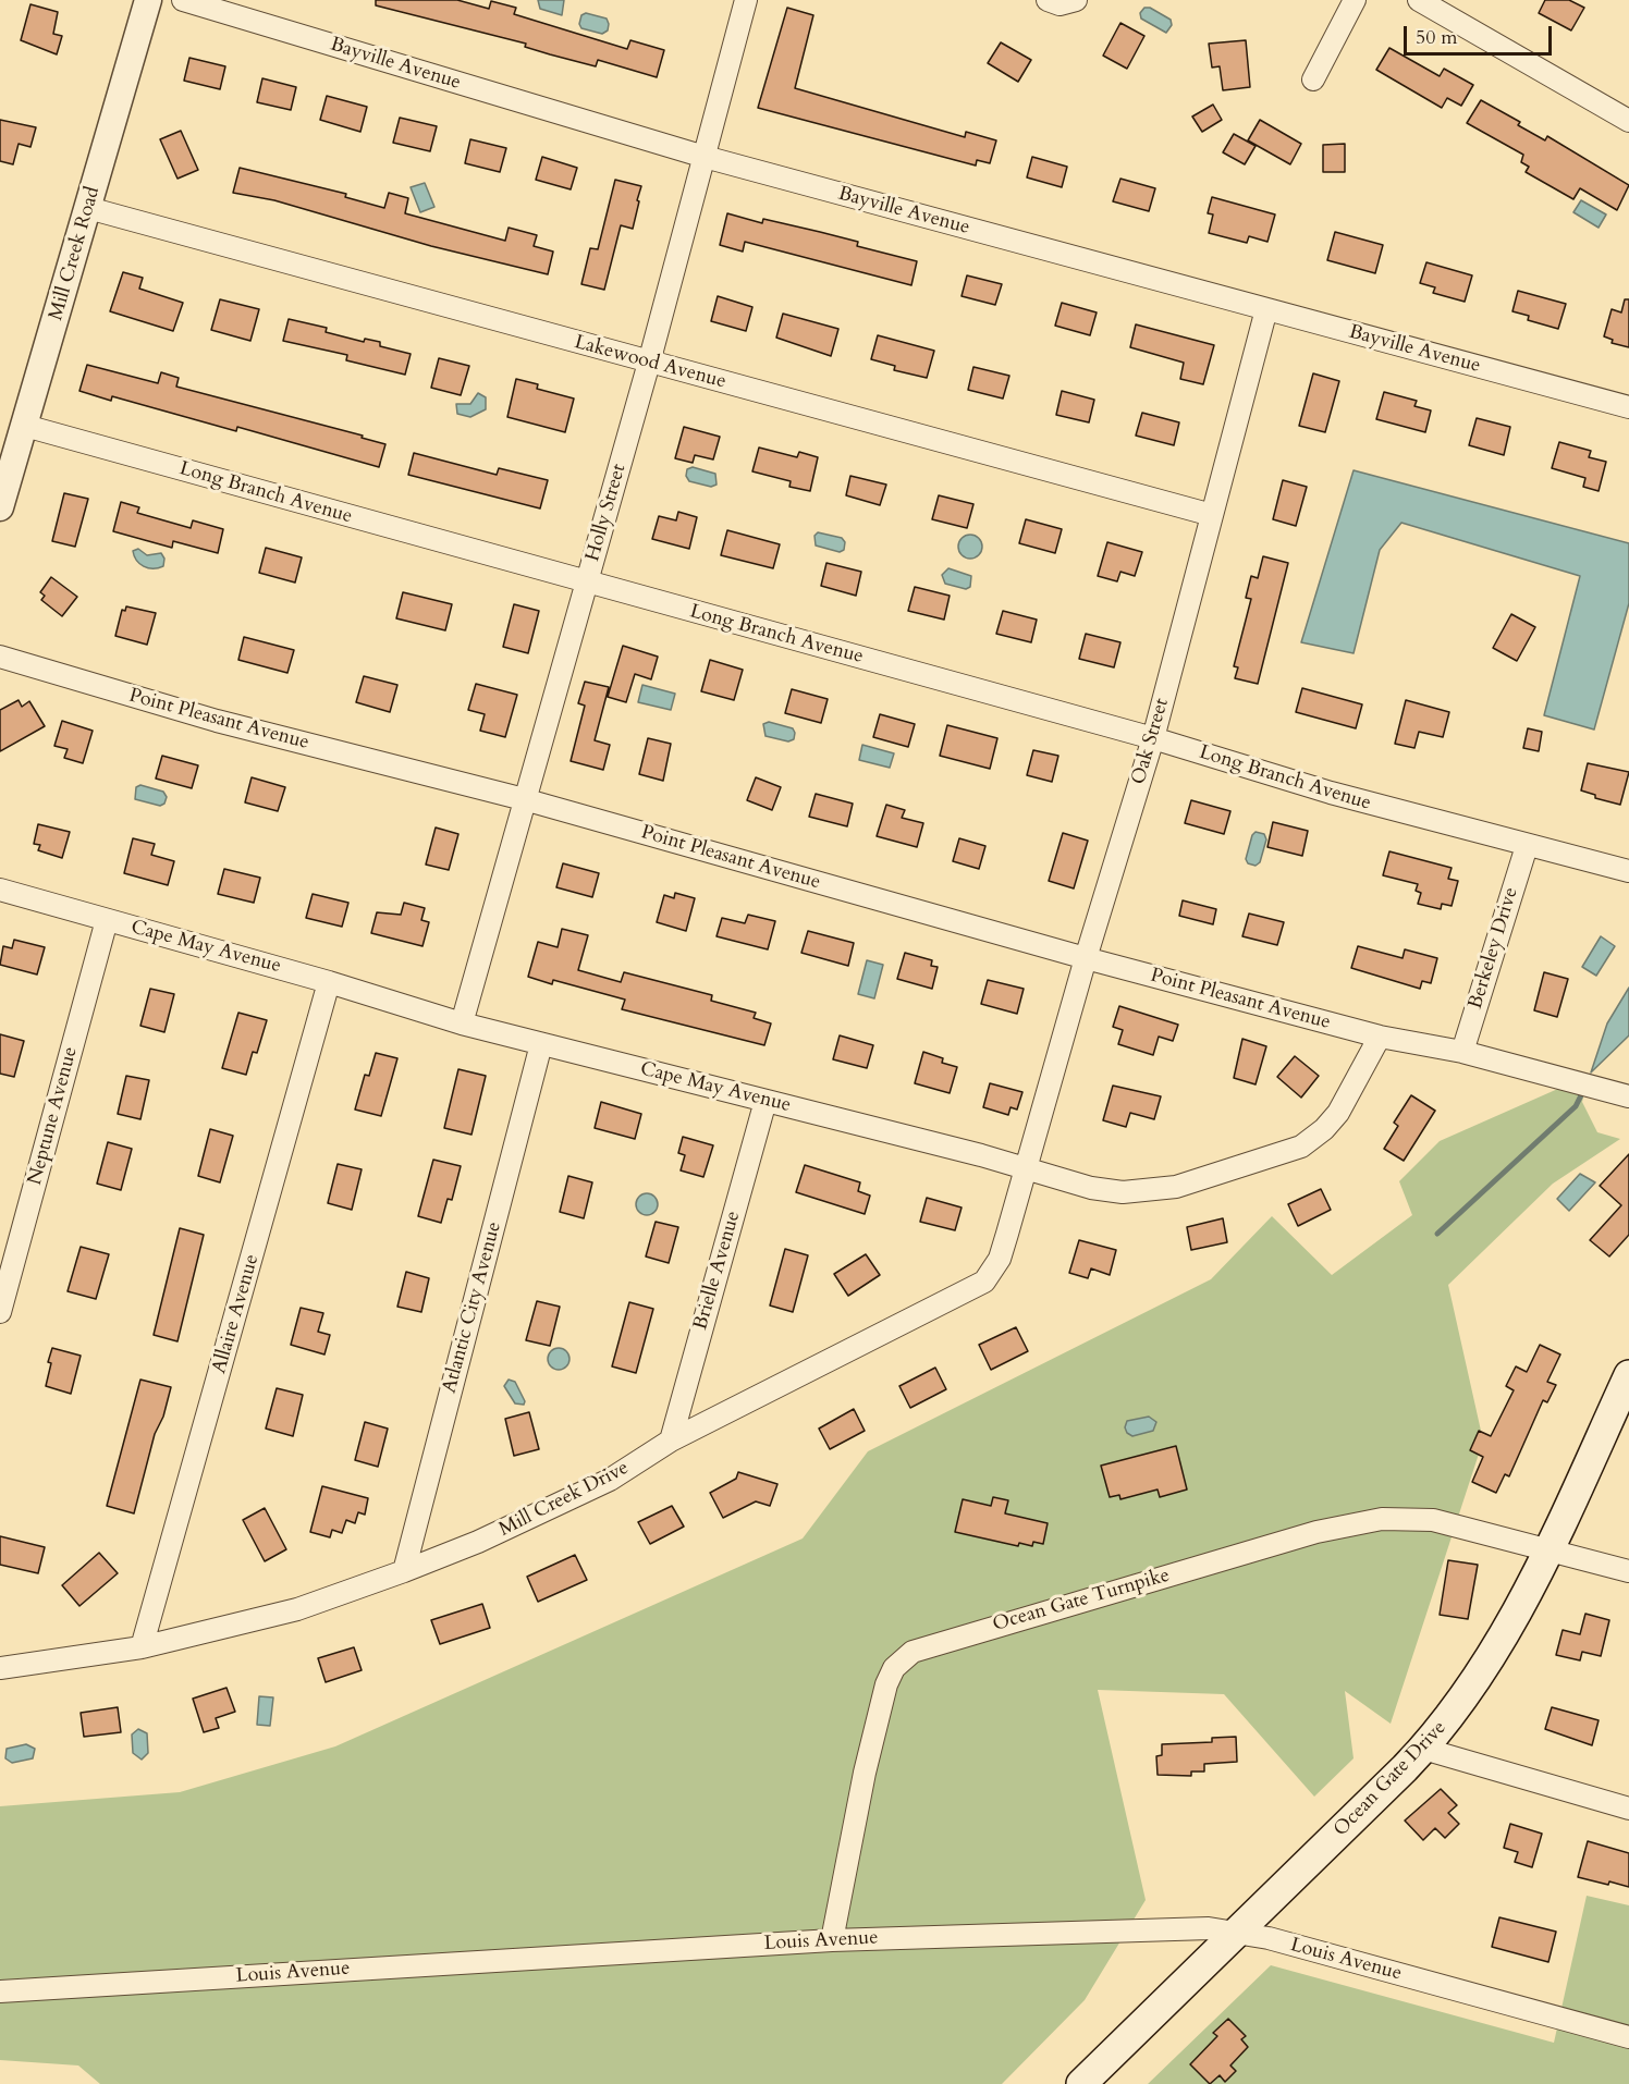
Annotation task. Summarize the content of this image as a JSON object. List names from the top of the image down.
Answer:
{
  "streets": {
    "main road": ["Ocean Gate Drive"],
    "street": [
      "Bayville Avenue",
      "Mill Creek Road",
      "Lakewood Avenue",
      "Long Branch Avenue",
      "Holly Street",
      "Point Pleasant Avenue",
      "Oak Street",
      "Cape May Avenue",
      "Berkeley Drive",
      "Neptune Avenue",
      "Brielle Avenue",
      "Atlantic City Avenue",
      "Allaire Avenue",
      "Mill Creek Drive",
      "Ocean Gate Turnpike",
      "Louis Avenue"
    ]
  },
  "crossings": [
    ["Bayville Avenue", "Holly Street"],
    ["Bayville Avenue", "Oak Street"],
    ["Mill Creek Road", "Lakewood Avenue"],
    ["Mill Creek Road", "Long Branch Avenue"],
    ["Lakewood Avenue", "Holly Street"],
    ["Lakewood Avenue", "Oak Street"],
    ["Long Branch Avenue", "Holly Street"],
    ["Long Branch Avenue", "Oak Street"],
    ["Long Branch Avenue", "Berkeley Drive"],
    ["Holly Street", "Point Pleasant Avenue"],
    ["Holly Street", "Cape May Avenue"],
    ["Point Pleasant Avenue", "Oak Street"],
    ["Point Pleasant Avenue", "Cape May Avenue"],
    ["Point Pleasant Avenue", "Berkeley Drive"],
    ["Oak Street", "Cape May Avenue"],
    ["Oak Street", "Mill Creek Drive"],
    ["Cape May Avenue", "Neptune Avenue"],
    ["Cape May Avenue", "Brielle Avenue"],
    ["Cape May Avenue", "Atlantic City Avenue"],
    ["Cape May Avenue", "Allaire Avenue"],
    ["Cape May Avenue", "Mill Creek Drive"],
    ["Brielle Avenue", "Mill Creek Drive"],
    ["Atlantic City Avenue", "Mill Creek Drive"],
    ["Allaire Avenue", "Mill Creek Drive"],
    ["Ocean Gate Turnpike", "Ocean Gate Drive"],
    ["Ocean Gate Turnpike", "Louis Avenue"],
    ["Ocean Gate Drive", "Louis Avenue"]
  ],
  "scale_bar": "50 m"
}
